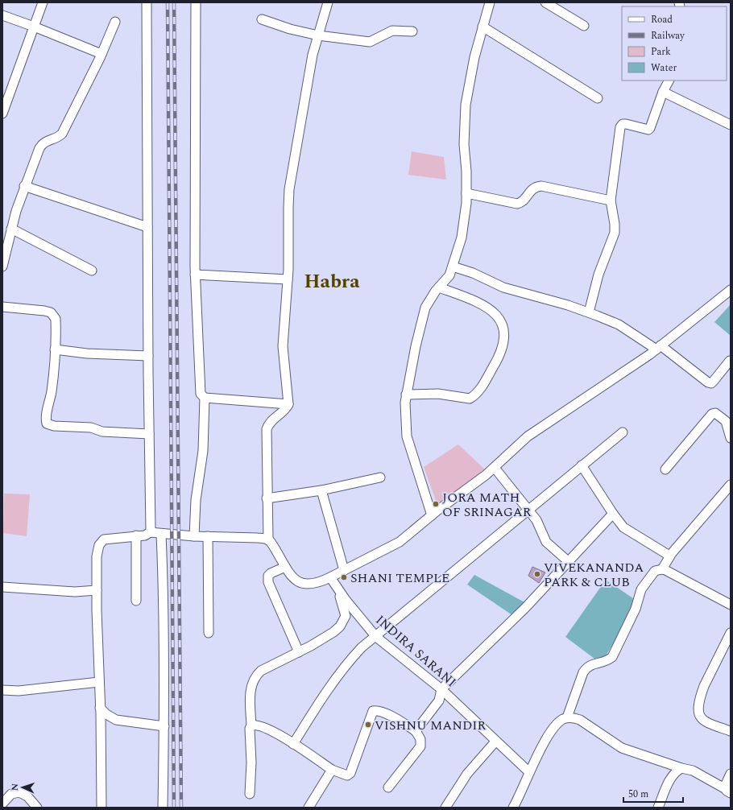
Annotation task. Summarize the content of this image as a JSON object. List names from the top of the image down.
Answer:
{
  "streets": {
    "street": ["INDIRA SARANI"]
  },
  "districts": ["Habra"],
  "places": [
    "JORA MATH OF SRINAGAR",
    "VIVEKANANDA PARK & CLUB",
    "SHANI TEMPLE",
    "VISHNU MANDIR"
  ],
  "legend": [
    "Road",
    "Railway",
    "Park",
    "Water"
  ],
  "scale_bar": "50 m",
  "north": "left"
}
